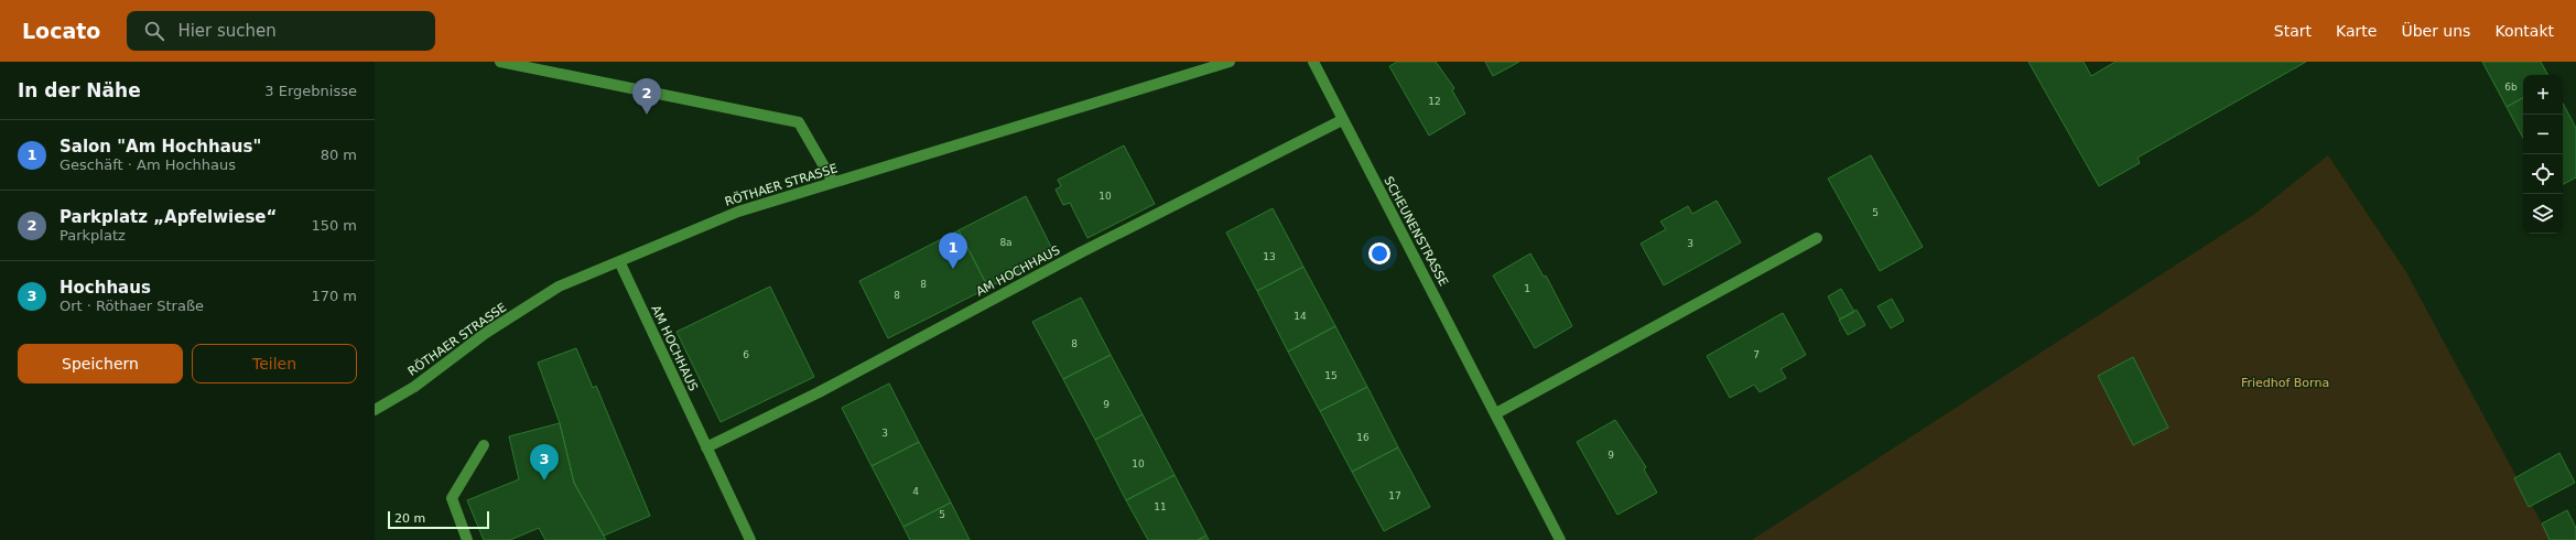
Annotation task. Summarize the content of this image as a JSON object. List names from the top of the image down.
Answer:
{
  "streets": {
    "street": ["RÖTHAER STRASSE", "SCHEUNENSTRASSE", "AM HOCHHAUS"]
  },
  "crossings": [
    ["RÖTHAER STRASSE", "AM HOCHHAUS"],
    ["SCHEUNENSTRASSE", "AM HOCHHAUS"]
  ],
  "parks": ["Friedhof Borna"],
  "house_numbers": [
    "6b",
    "12",
    "10",
    "5",
    "8a",
    "3",
    "13",
    "8",
    "1",
    "8",
    "14",
    "8",
    "6",
    "7",
    "15",
    "9",
    "3",
    "16",
    "9",
    "10",
    "4",
    "17",
    "11",
    "5"
  ],
  "scale_bar": "20 m",
  "page": {
    "header": "Locato",
    "search": "Hier suchen",
    "nav": [
      "Start",
      "Karte",
      "Über uns",
      "Kontakt"
    ],
    "heading": ["In der Nähe", "3 Ergebnisse"],
    "map_buttons": ["+", "−"],
    "pins": ["2", "1", "3"],
    "list": [
      {
        "mark": "1",
        "name": "Salon \"Am Hochhaus\"",
        "note": "Geschäft · Am Hochhaus",
        "value": "80 m"
      },
      {
        "mark": "2",
        "name": "Parkplatz „Apfelwiese“",
        "note": "Parkplatz",
        "value": "150 m"
      },
      {
        "mark": "3",
        "name": "Hochhaus",
        "note": "Ort · Röthaer Straße",
        "value": "170 m"
      }
    ],
    "buttons": ["Speichern", "Teilen"],
    "scale": "20 m"
  }
}
